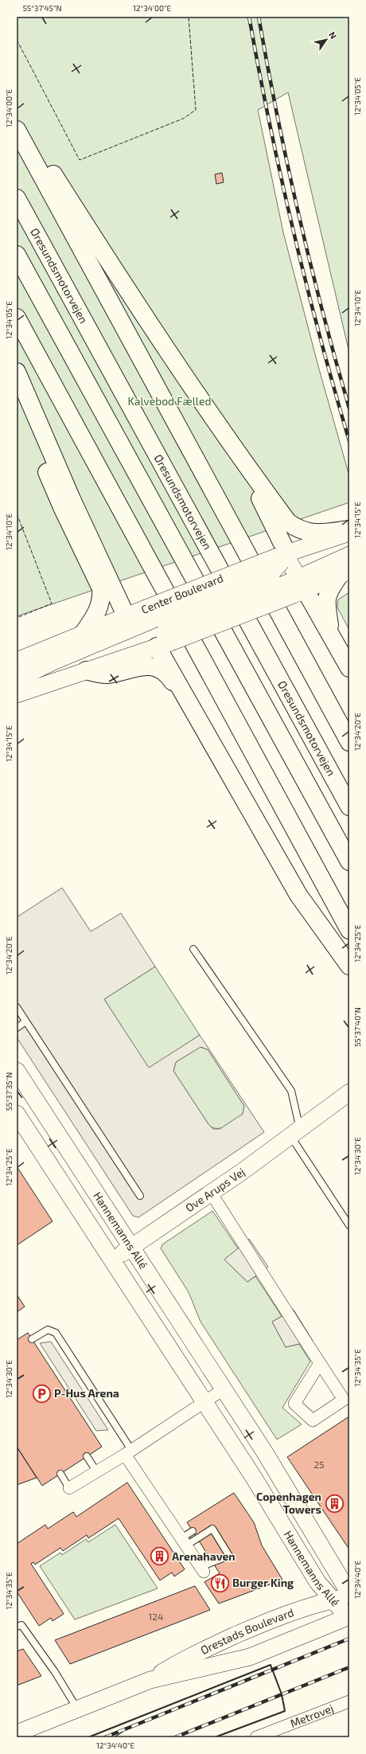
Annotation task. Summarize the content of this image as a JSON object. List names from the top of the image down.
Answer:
{
  "streets": {
    "highway": ["Øresundsmotorvejen"],
    "street": [
      "Center Boulevard",
      "Ove Arups Vej",
      "Hannemanns Allé",
      "Ørestads Boulevard",
      "Metrovej"
    ]
  },
  "crossings": [
    ["Ove Arups Vej", "Hannemanns Allé"],
    ["Hannemanns Allé", "Ørestads Boulevard"]
  ],
  "parks": ["Kalvebod Fælled"],
  "places": {
    "parking": ["P-Hus Arena"],
    "building": ["Copenhagen Towers", "Arenahaven"],
    "restaurant": ["Burger King"]
  },
  "house_numbers": ["25", "124"],
  "north": "top right",
  "coordinates": [
    "55°37'45\"N",
    "12°34'00\"E",
    "12°34'05\"E",
    "12°34'10\"E",
    "12°34'15\"E",
    "12°34'20\"E",
    "12°34'25\"E",
    "55°37'40\"N",
    "55°37'35\"N",
    "12°34'30\"E",
    "12°34'35\"E",
    "12°34'40\"E"
  ]
}
